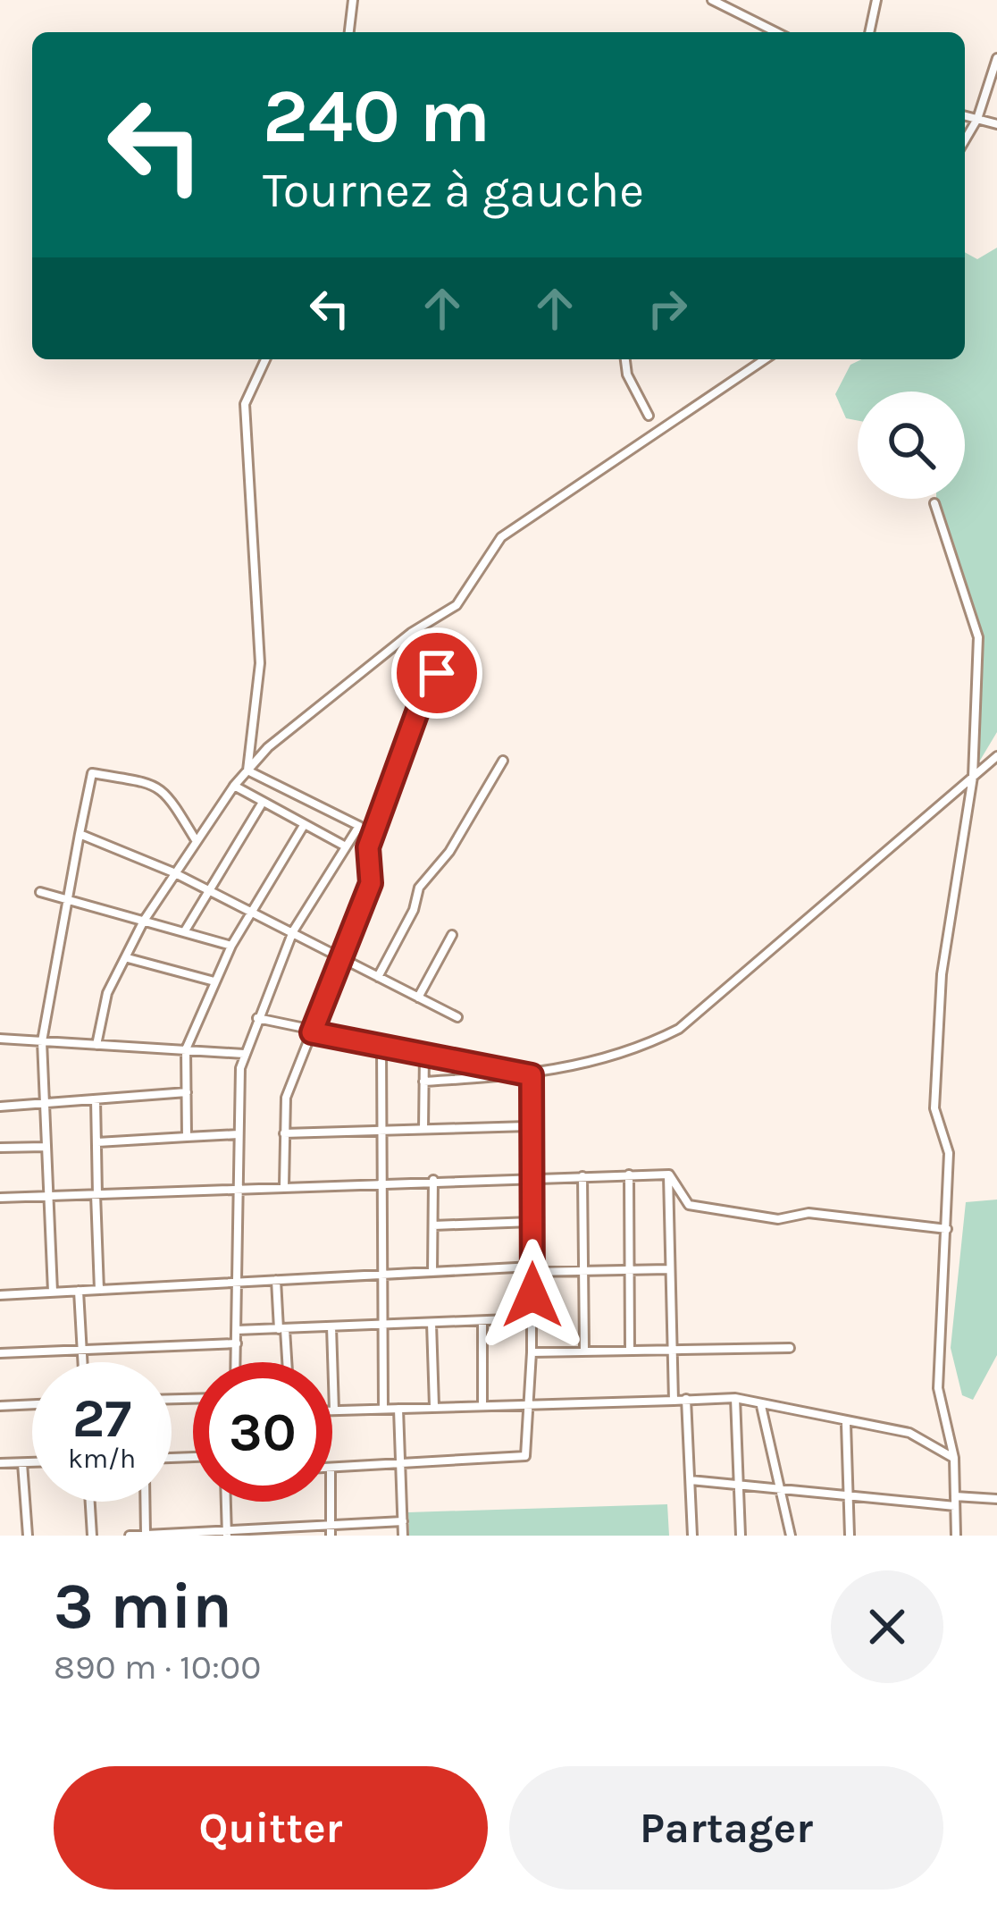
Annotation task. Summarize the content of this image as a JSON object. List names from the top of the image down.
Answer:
{
  "page": {
    "turn": ["240 m", "Tournez à gauche"],
    "speed": "27 km/h",
    "limit": "30",
    "heading": ["3 min", "890 m · 10:00"],
    "buttons": ["Quitter", "Partager"]
  }
}
